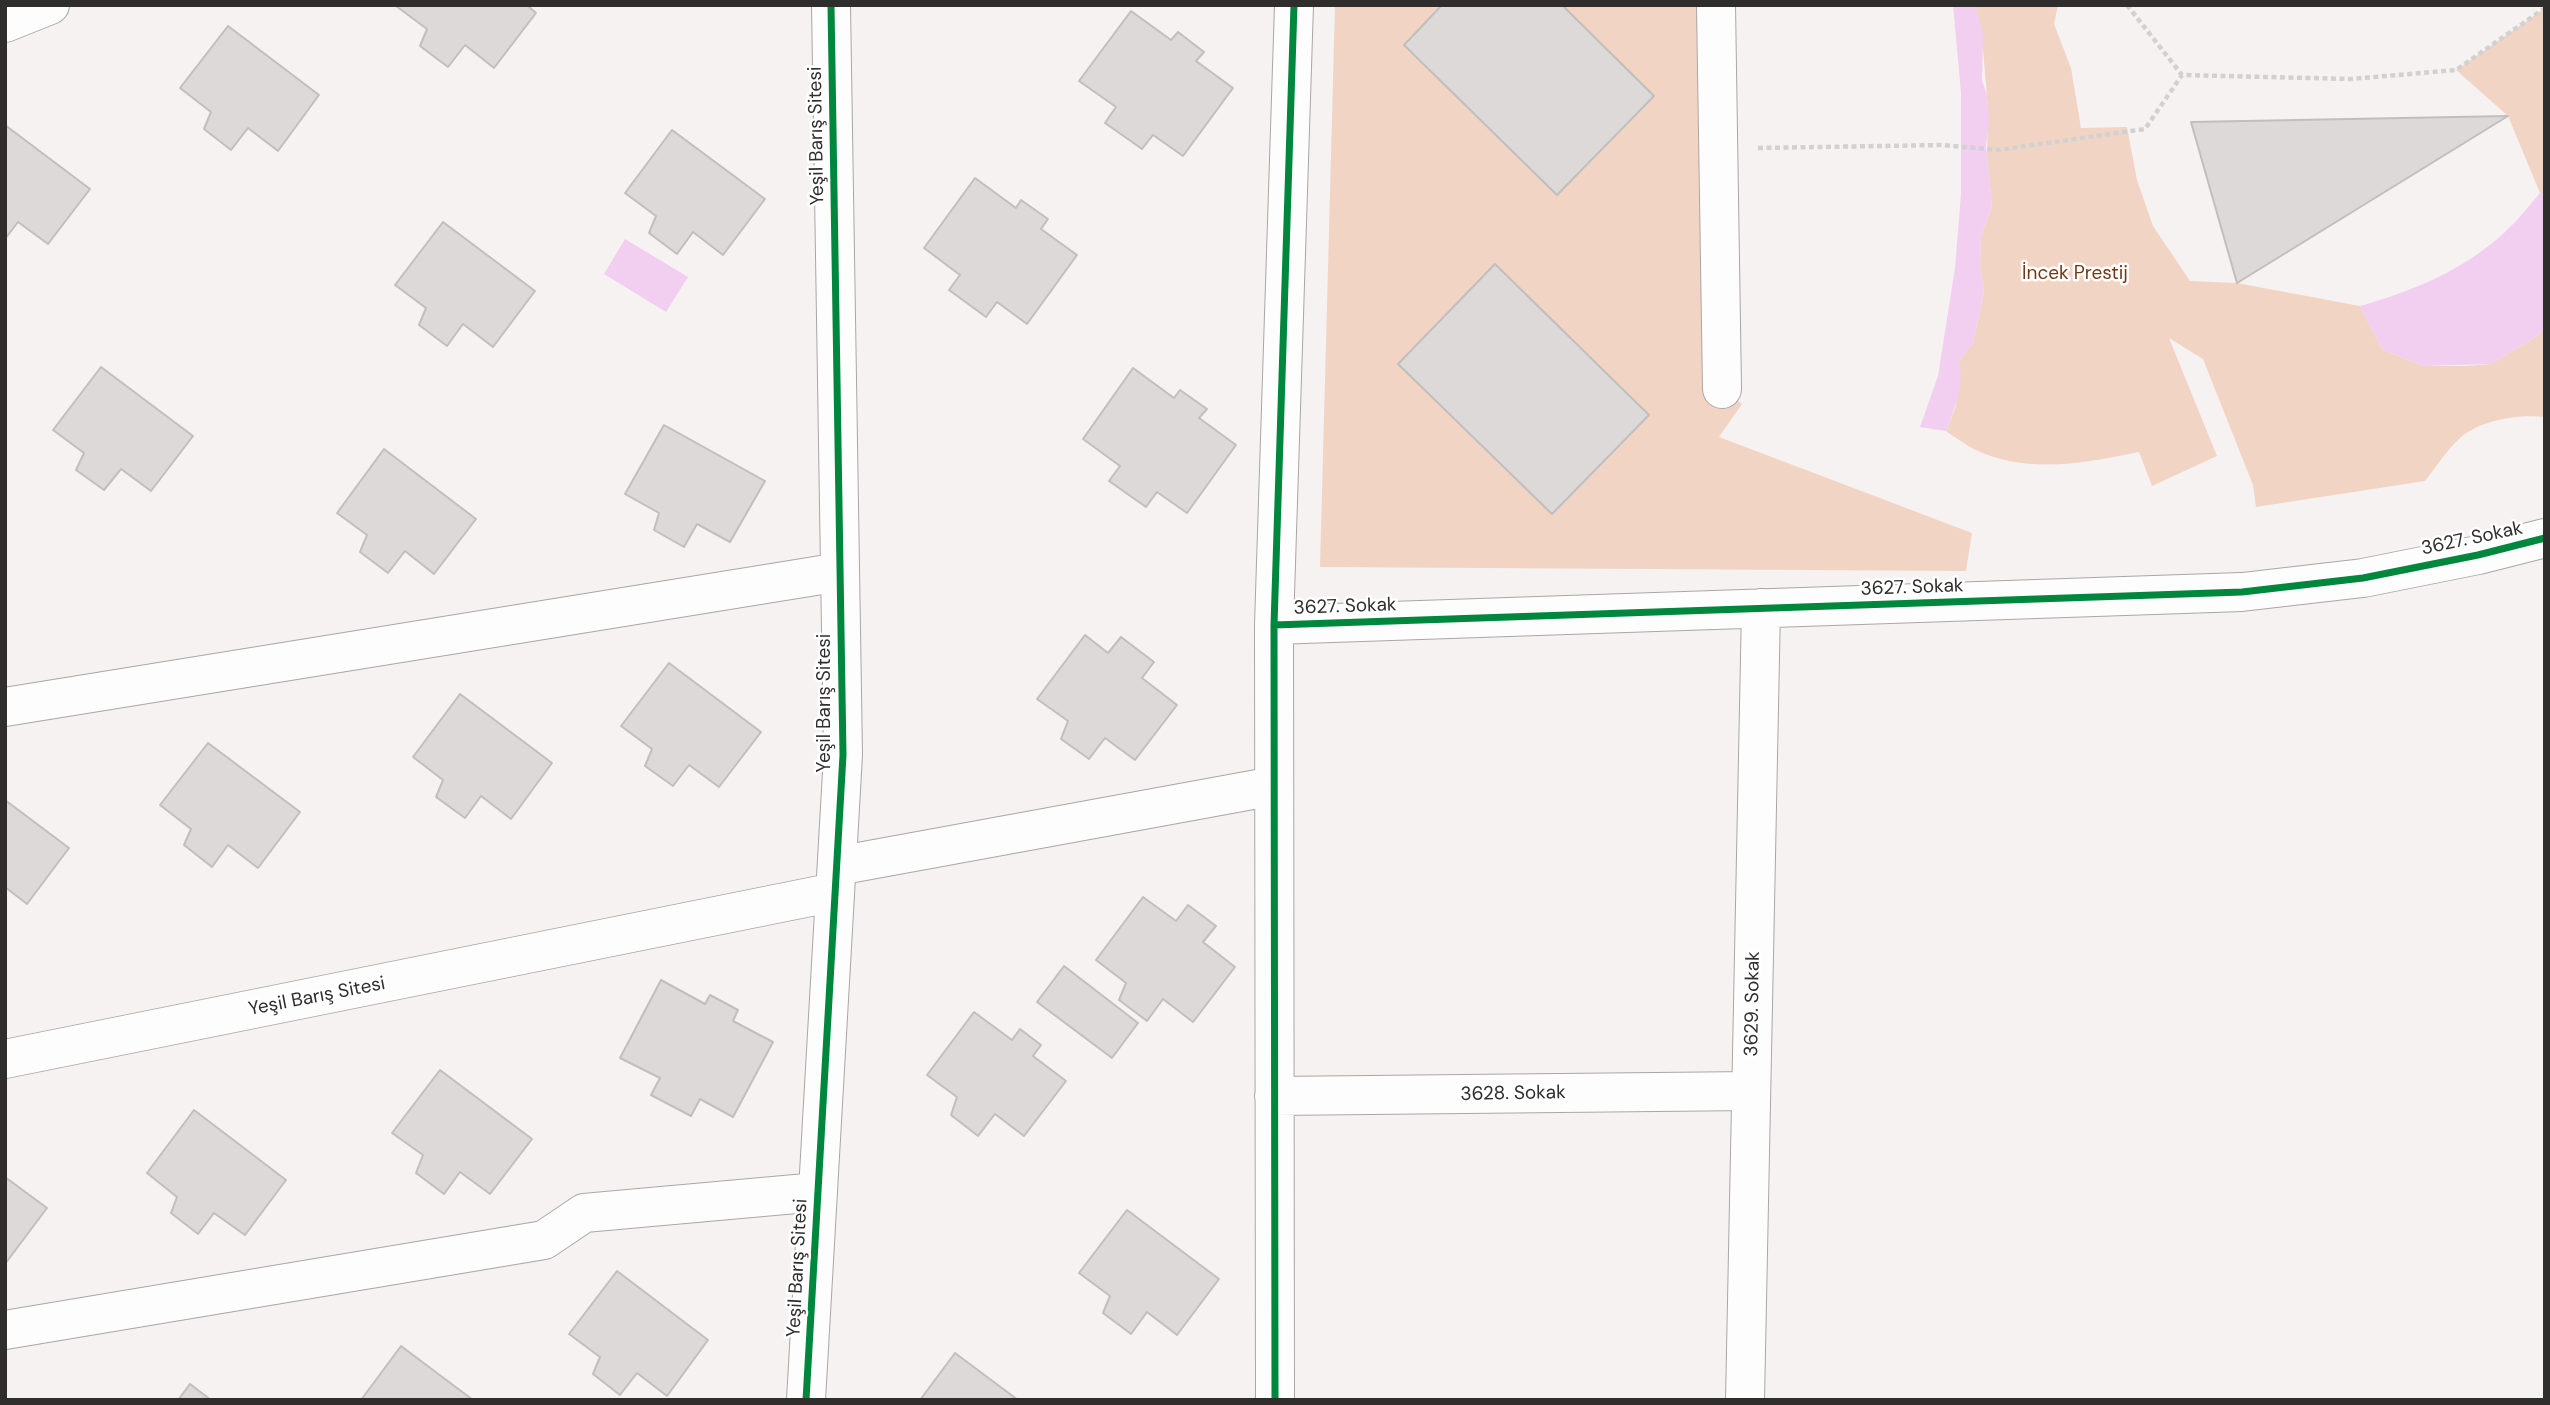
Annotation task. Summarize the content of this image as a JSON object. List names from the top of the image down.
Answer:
{
  "streets": {
    "street": [
      "Yeşil Barış Sitesi",
      "3627. Sokak",
      "3629. Sokak",
      "3628. Sokak"
    ]
  },
  "crossings": [
    ["3627. Sokak", "3629. Sokak"],
    ["3629. Sokak", "3628. Sokak"]
  ],
  "parks": ["İncek Prestij"]
}
